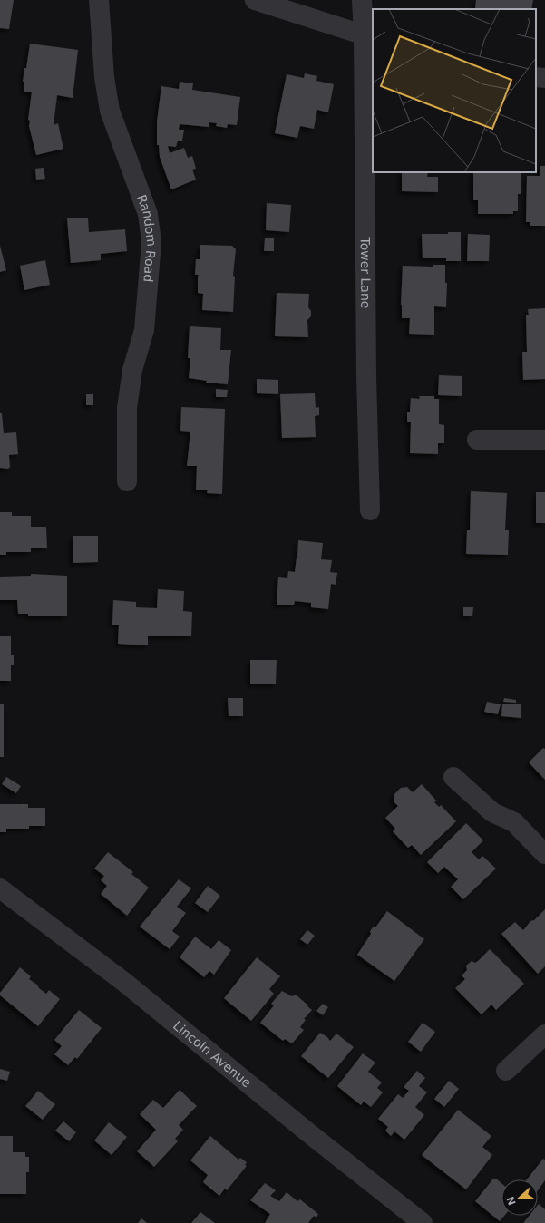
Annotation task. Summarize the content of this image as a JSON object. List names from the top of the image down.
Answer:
{
  "streets": {
    "street": ["Random Road", "Tower Lane", "Lincoln Avenue"]
  },
  "north": "left"
}
